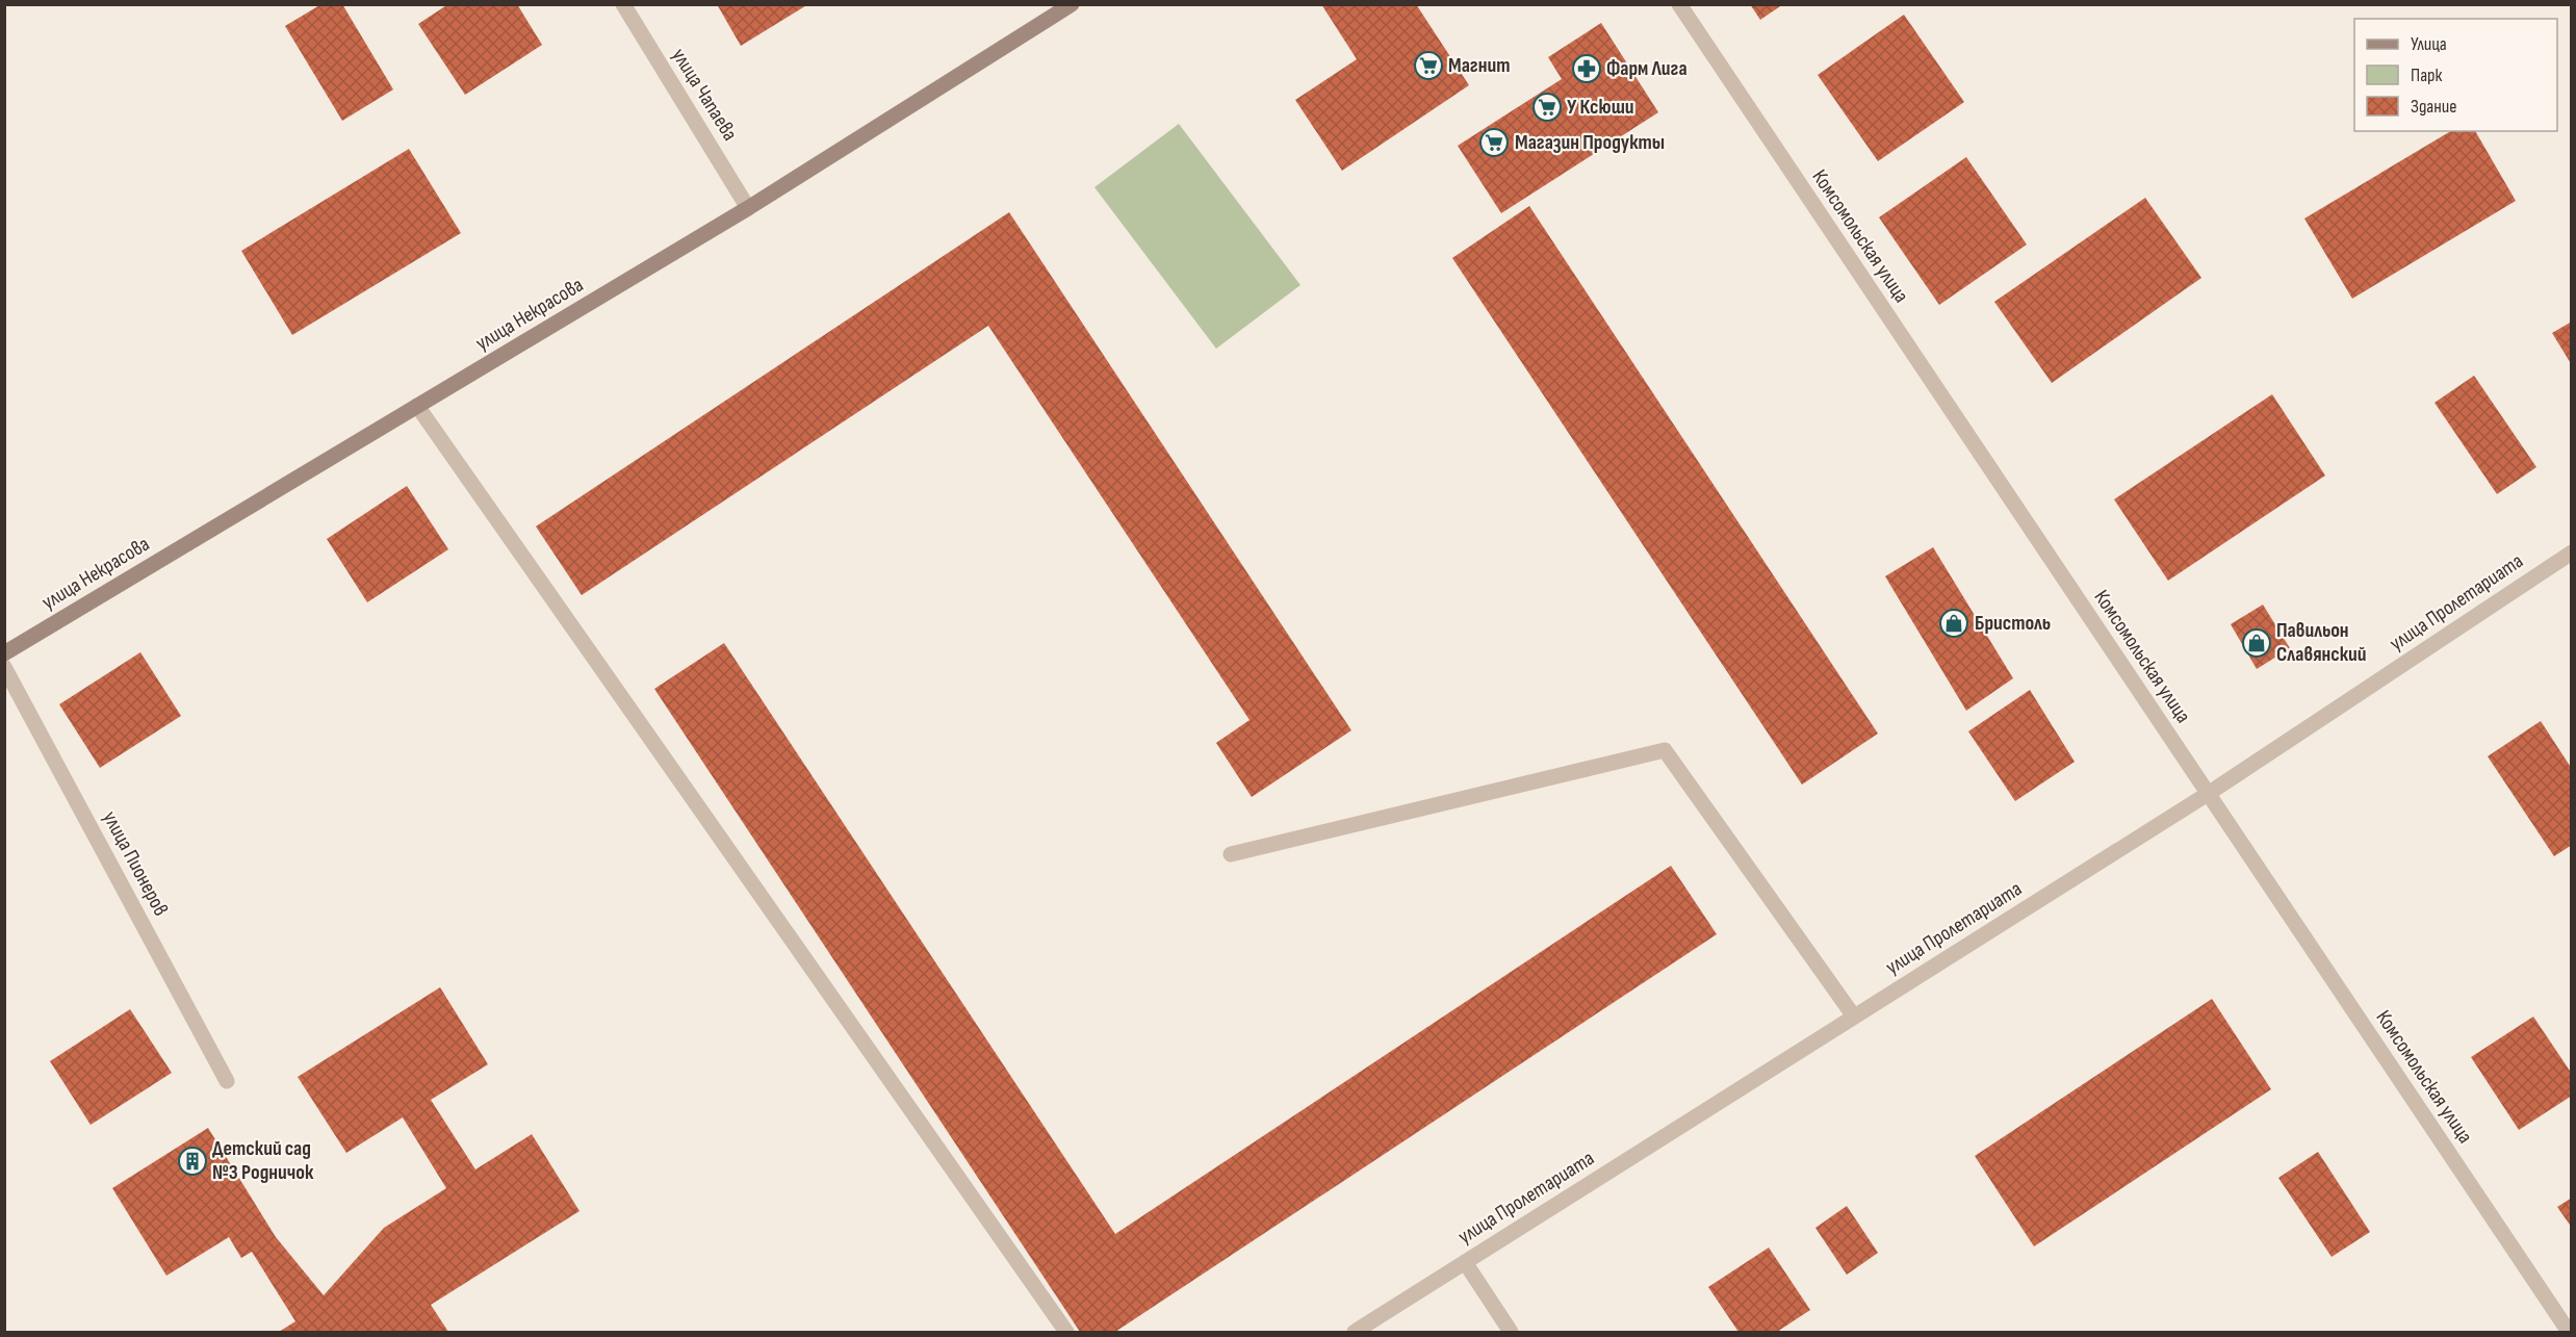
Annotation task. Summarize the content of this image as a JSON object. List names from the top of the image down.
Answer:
{
  "streets": {
    "street": [
      "улица Чапаева",
      "Комсомольская улица",
      "улица Некрасова",
      "улица Пролетариата",
      "улица Пионеров"
    ]
  },
  "crossings": [
    ["улица Чапаева", "улица Некрасова"],
    ["Комсомольская улица", "улица Пролетариата"]
  ],
  "places": {
    "supermarket": ["Магнит", "У Ксюши", "Магазин Продукты"],
    "pharmacy": ["Фарм Лига"],
    "shop": ["Бристоль", "Павильон Славянский"],
    "building": ["Детский сад №3 Родничок"]
  },
  "legend": ["Улица", "Парк", "Здание"]
}
